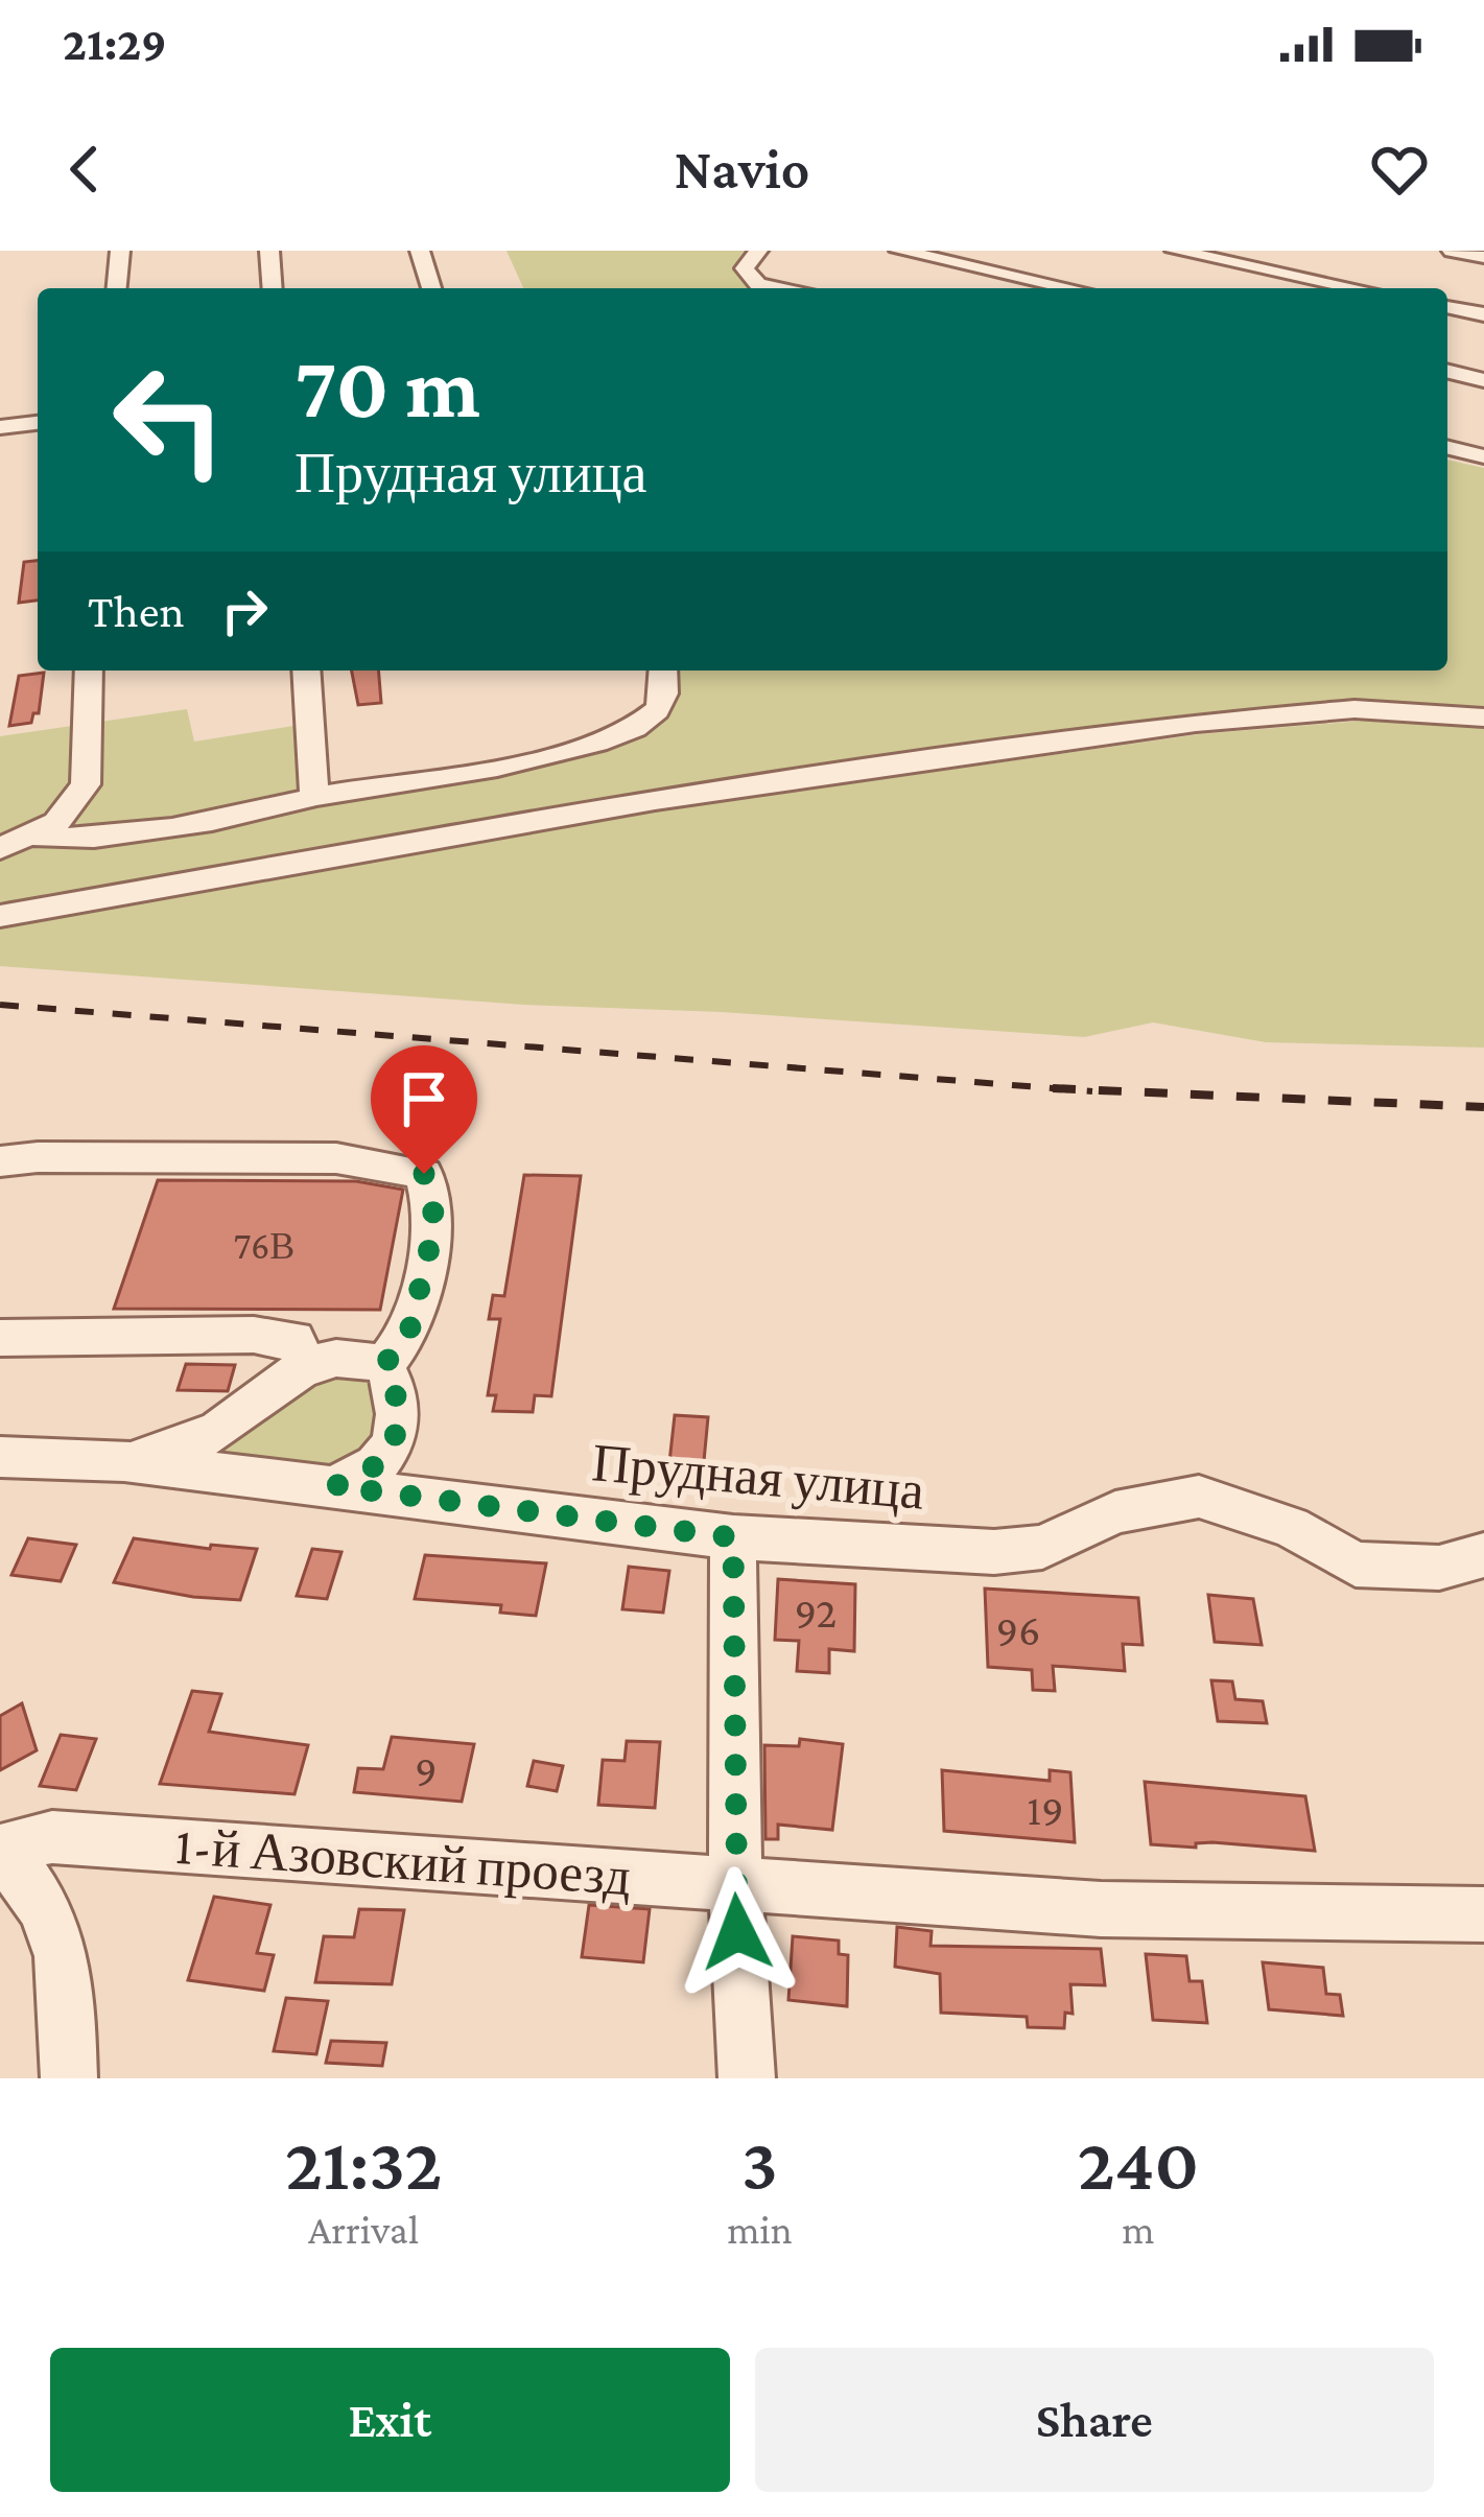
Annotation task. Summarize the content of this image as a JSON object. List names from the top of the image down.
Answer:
{
  "streets": {
    "street": ["Прудная улица", "1-й Азовский проезд"]
  },
  "house_numbers": [
    "76В",
    "92",
    "96",
    "9",
    "19"
  ],
  "page": {
    "status": "21:29",
    "header": "Navio",
    "turn": ["70 m", "Прудная улица"],
    "then": "Then",
    "eta": [
      "21:32",
      "Arrival",
      "3",
      "min",
      "240",
      "m"
    ],
    "buttons": ["Exit", "Share"]
  }
}
